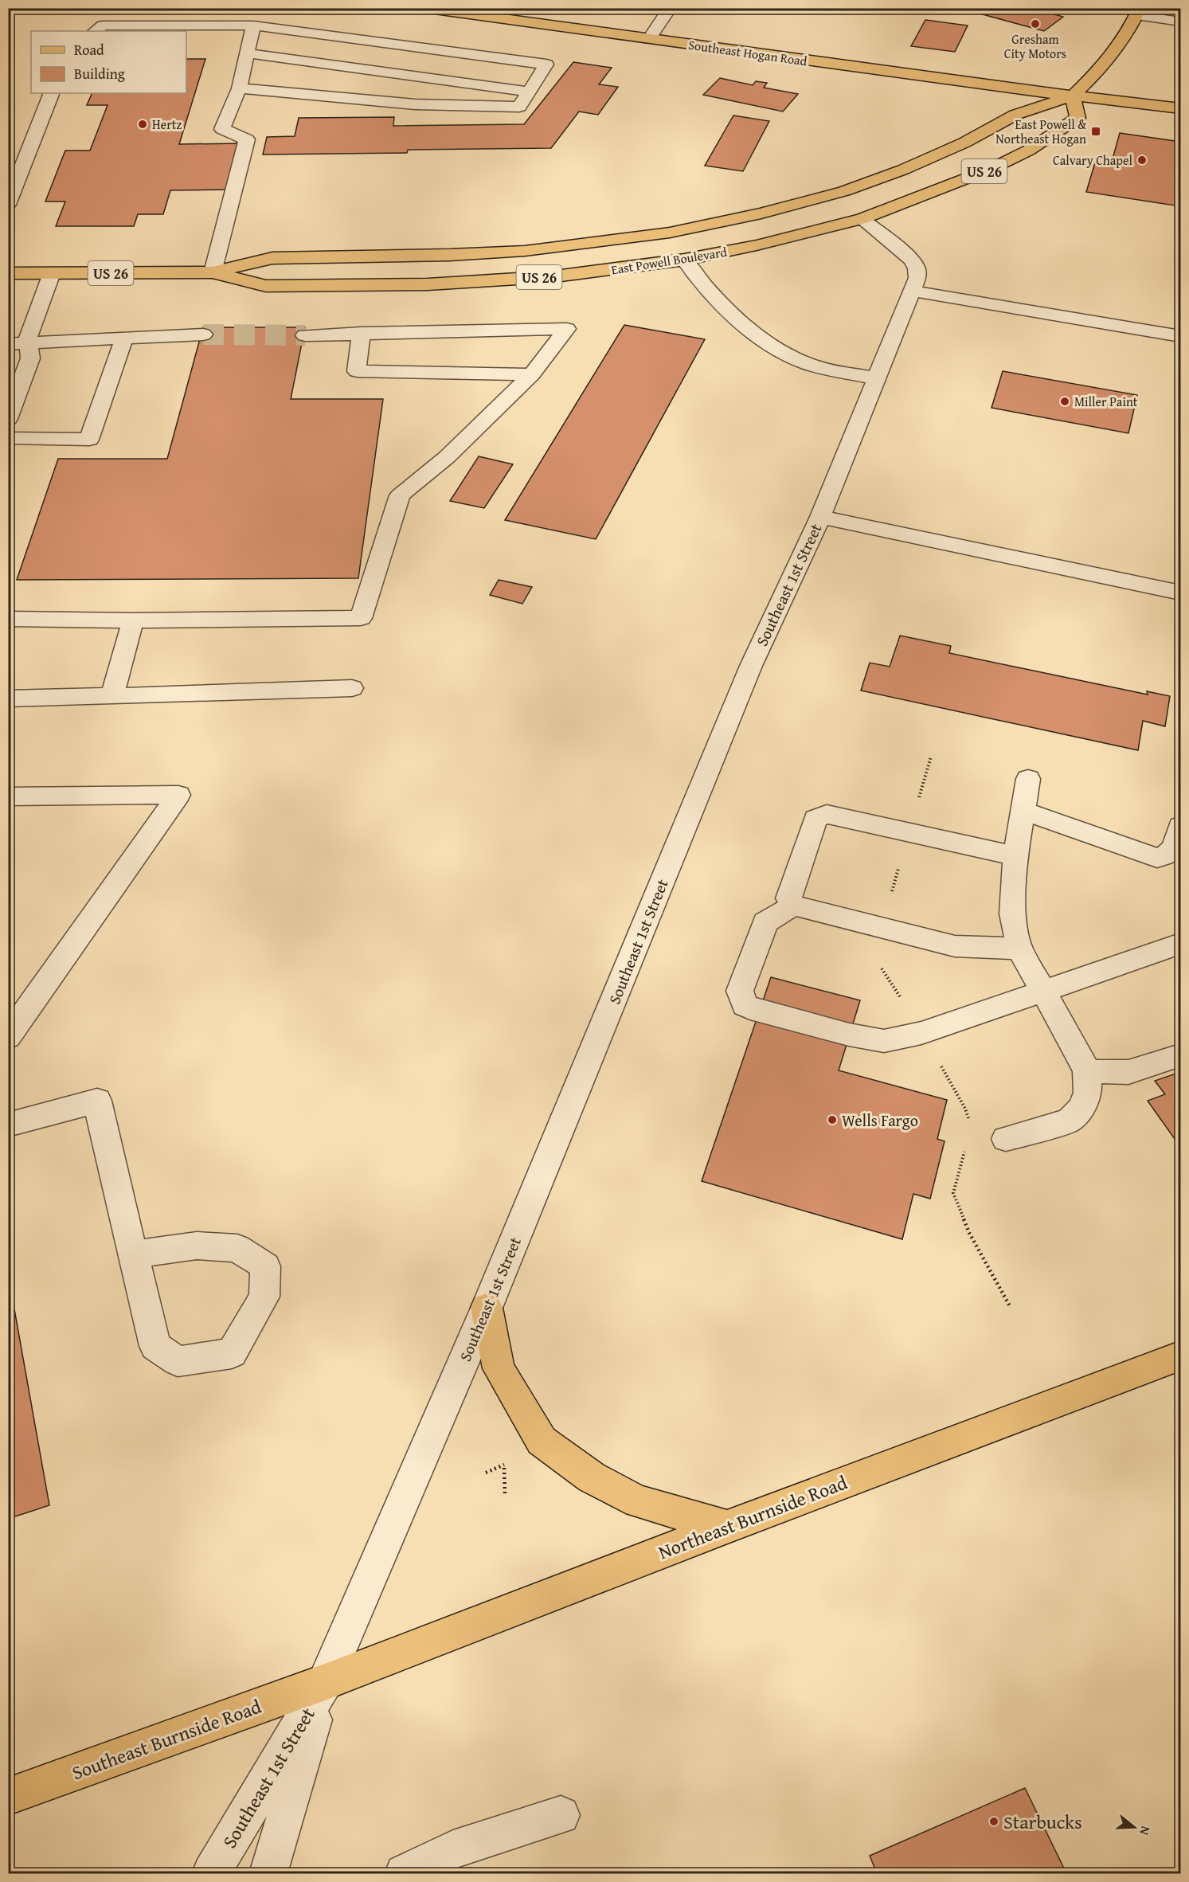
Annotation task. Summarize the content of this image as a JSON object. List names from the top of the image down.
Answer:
{
  "streets": {
    "main road": [
      "Southeast Hogan Road",
      "US 26",
      "East Powell Boulevard",
      "Northeast Burnside Road",
      "Southeast Burnside Road"
    ],
    "street": ["Southeast 1st Street"]
  },
  "crossings": [
    ["Southeast Hogan Road", "East Powell Boulevard"],
    ["East Powell Boulevard", "Southeast 1st Street"],
    ["Southeast 1st Street", "Northeast Burnside Road"],
    ["Southeast 1st Street", "Southeast Burnside Road"],
    ["Northeast Burnside Road", "Southeast Burnside Road"]
  ],
  "places": {
    "other": [
      "Gresham City Motors",
      "Hertz",
      "Calvary Chapel",
      "Miller Paint",
      "Wells Fargo",
      "Starbucks"
    ],
    "transit": ["East Powell & Northeast Hogan"]
  },
  "legend": ["Road", "Building"],
  "north": "right"
}
